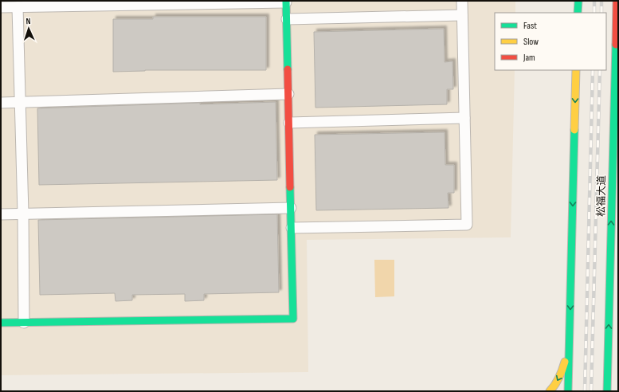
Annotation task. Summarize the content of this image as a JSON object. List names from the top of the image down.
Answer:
{
  "streets": {
    "main road": ["松福大道"]
  },
  "legend": ["Fast", "Slow", "Jam"],
  "north": "top"
}
